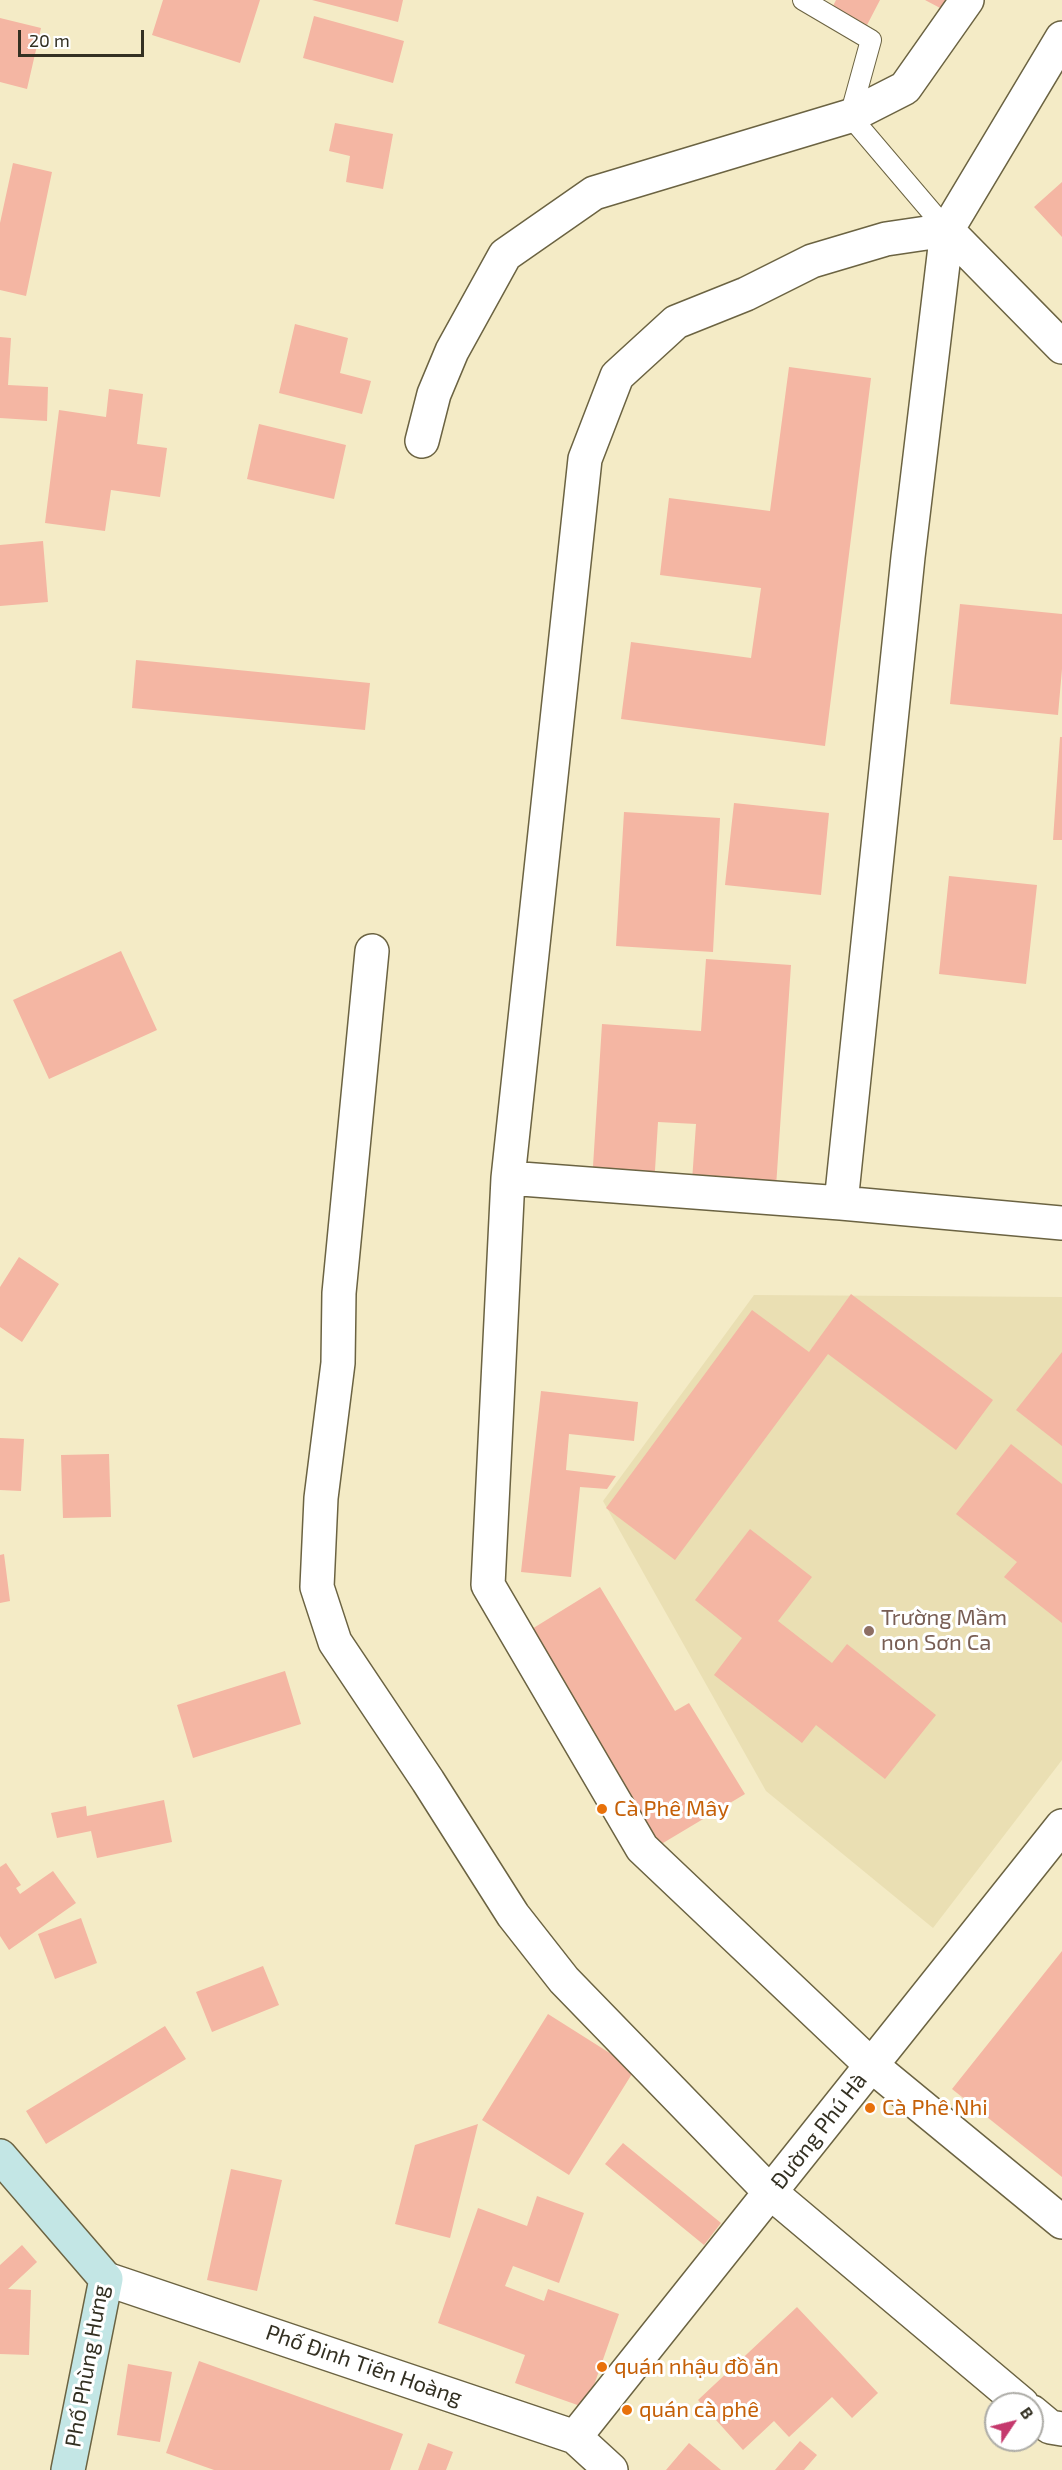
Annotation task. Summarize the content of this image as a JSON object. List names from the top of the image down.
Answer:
{
  "streets": {
    "street": ["Đường Phú Hà", "Phố Đinh Tiên Hoàng", "Phố Phùng Hưng"]
  },
  "crossings": [
    ["Đường Phú Hà", "Phố Đinh Tiên Hoàng"],
    ["Phố Đinh Tiên Hoàng", "Phố Phùng Hưng"]
  ],
  "places": [
    "Trường Mầm non Sơn Ca",
    "Cà Phê Mây",
    "Cà Phê Nhi",
    "quán nhậu đồ ăn",
    "quán cà phê"
  ],
  "scale_bar": "20 m",
  "north": "top right"
}
